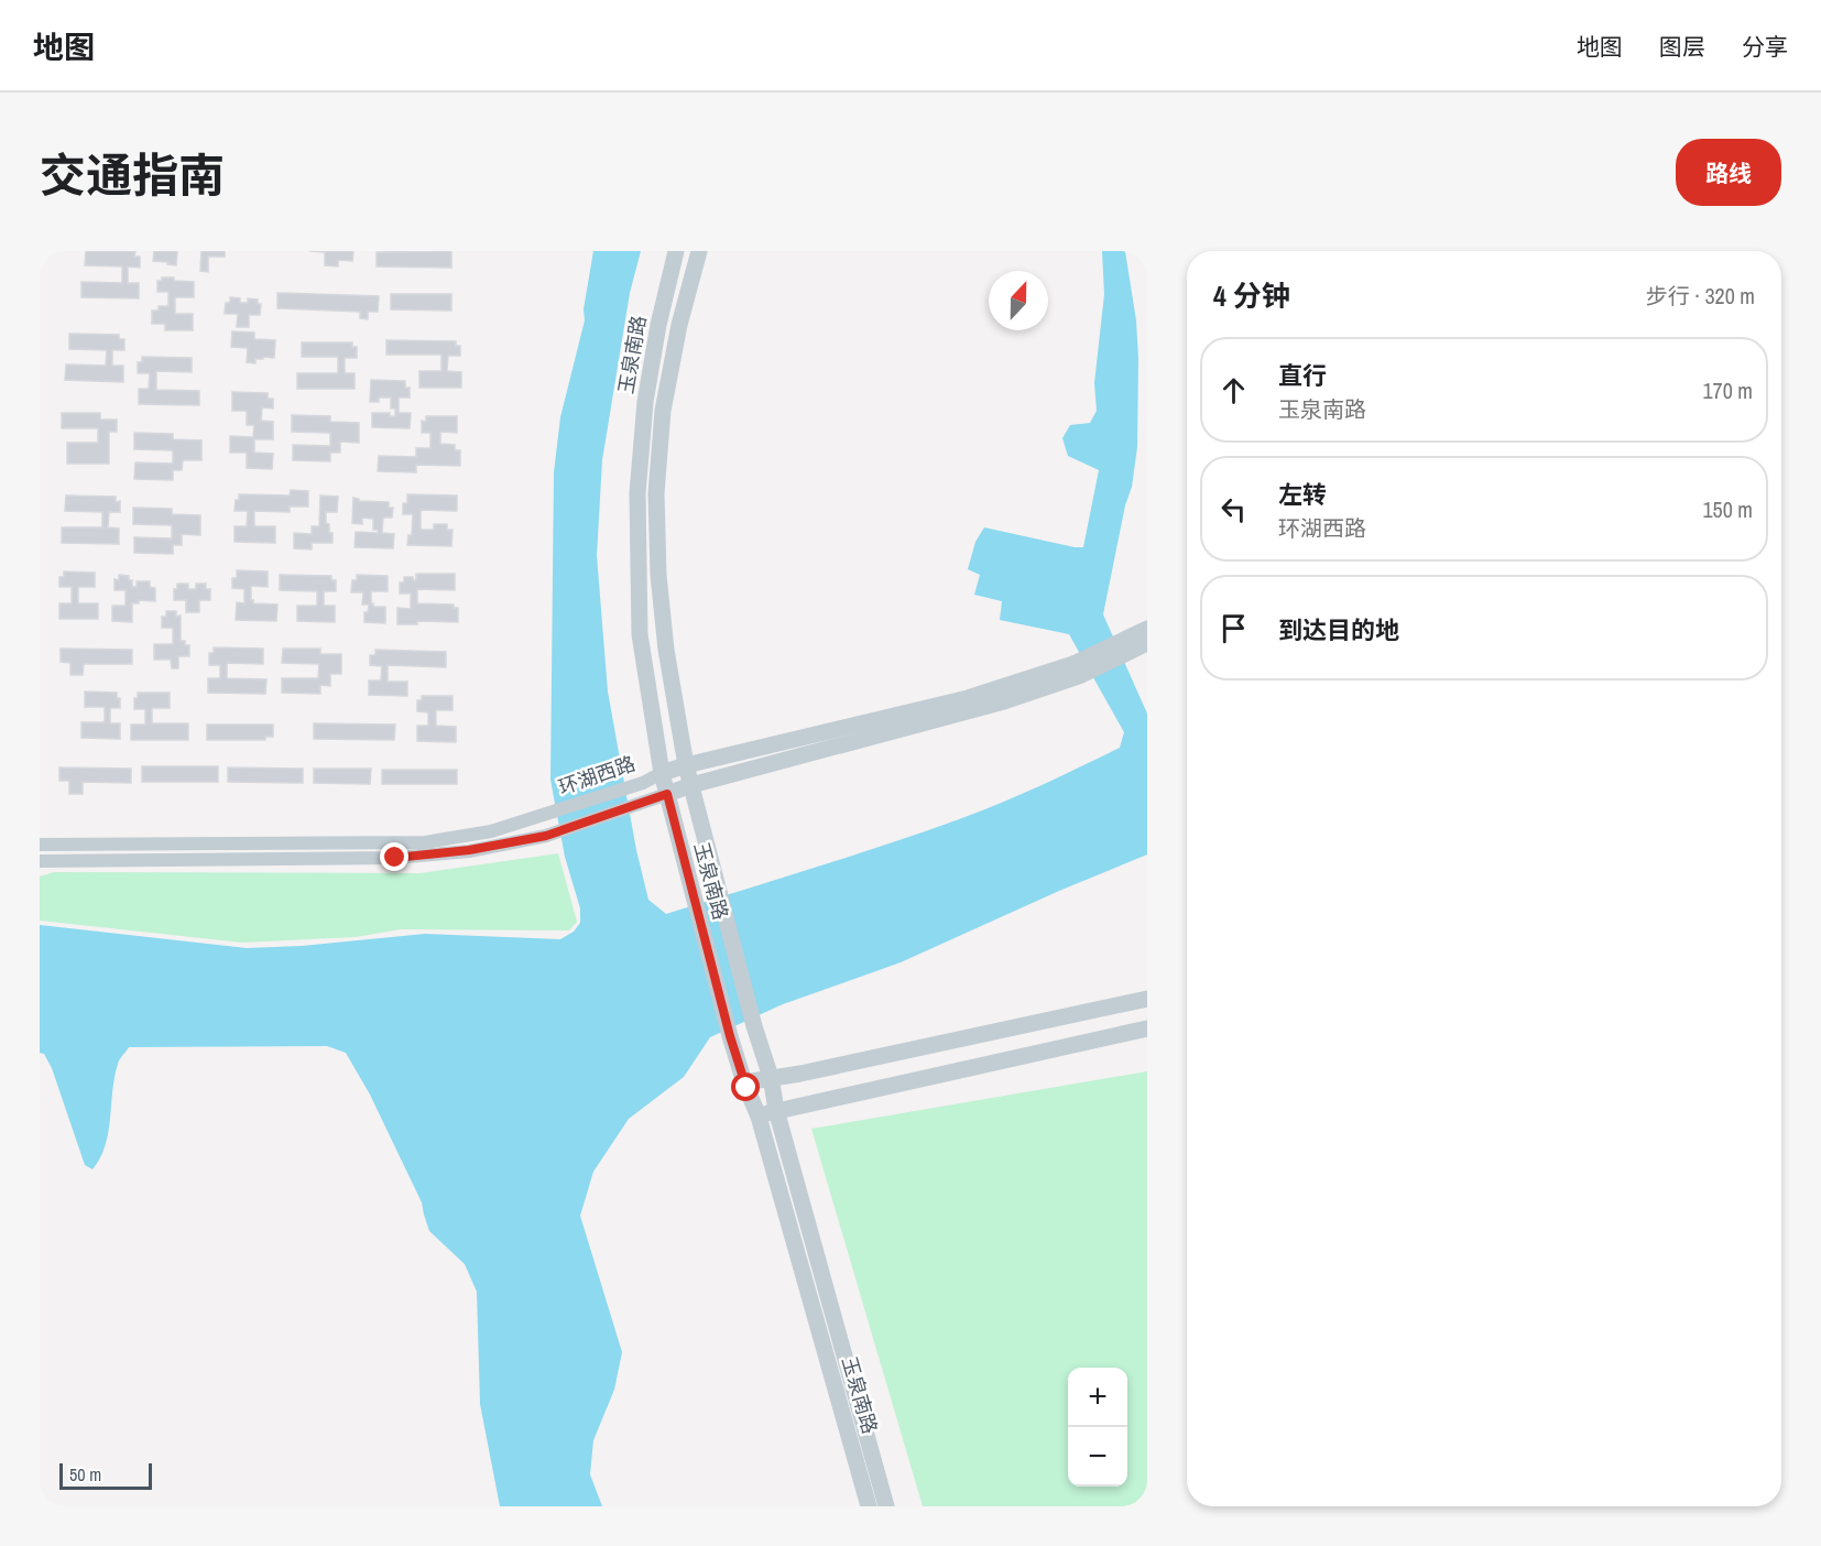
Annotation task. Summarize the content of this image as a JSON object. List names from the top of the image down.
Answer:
{
  "streets": {
    "street": ["玉泉南路", "环湖西路"]
  },
  "crossings": [
    ["玉泉南路", "环湖西路"]
  ],
  "scale_bar": "50 m",
  "north": "top",
  "page": {
    "header": "地图",
    "nav": ["地图", "图层", "分享"],
    "title": "交通指南",
    "buttons": "路线",
    "heading": ["4 分钟", "步行 · 320 m"],
    "list": [
      ["直行", "玉泉南路", "170 m"],
      ["左转", "环湖西路", "150 m"],
      "到达目的地"
    ],
    "map_buttons": ["+", "−"],
    "scale": "50 m"
  }
}
